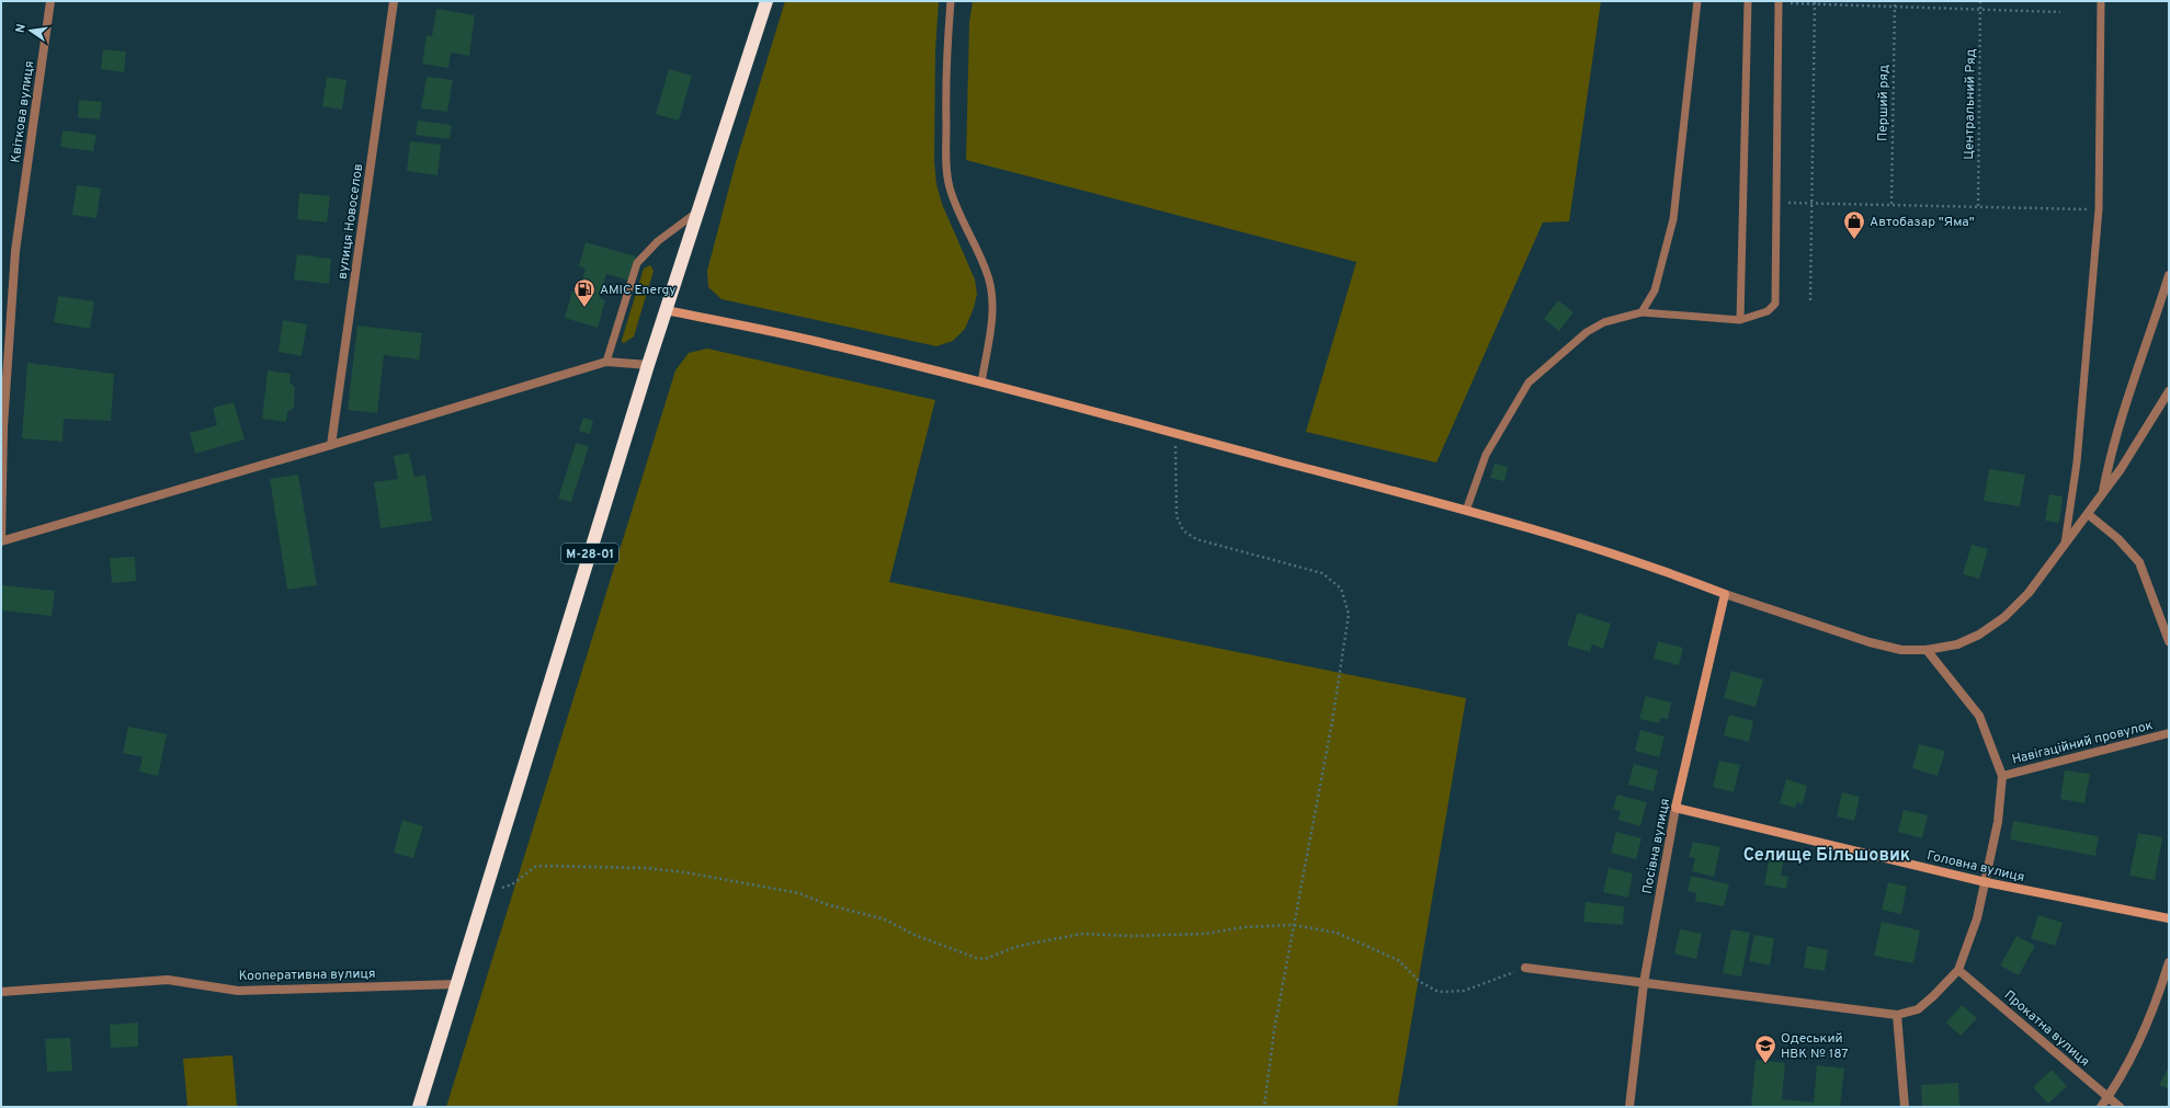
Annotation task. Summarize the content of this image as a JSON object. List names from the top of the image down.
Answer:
{
  "streets": {
    "highway": ["М-28-01"],
    "street": [
      "Квіткова вулиця",
      "вулиця Новоселов",
      "Навігаційний провулок",
      "Посівна вулиця",
      "Головна вулиця",
      "Кооперативна вулиця",
      "Прокатна вулиця"
    ],
    "path": ["Перший ряд", "Центральний Ряд"]
  },
  "crossings": [
    ["М-28-01", "Кооперативна вулиця"],
    ["Посівна вулиця", "Головна вулиця"]
  ],
  "districts": ["Селище Більшовик"],
  "places": {
    "shop": ["Автобазар \"Яма\""],
    "fuel station": ["AMIC Energy"],
    "school or university": ["Одеський НВК № 187"]
  },
  "north": "left"
}
